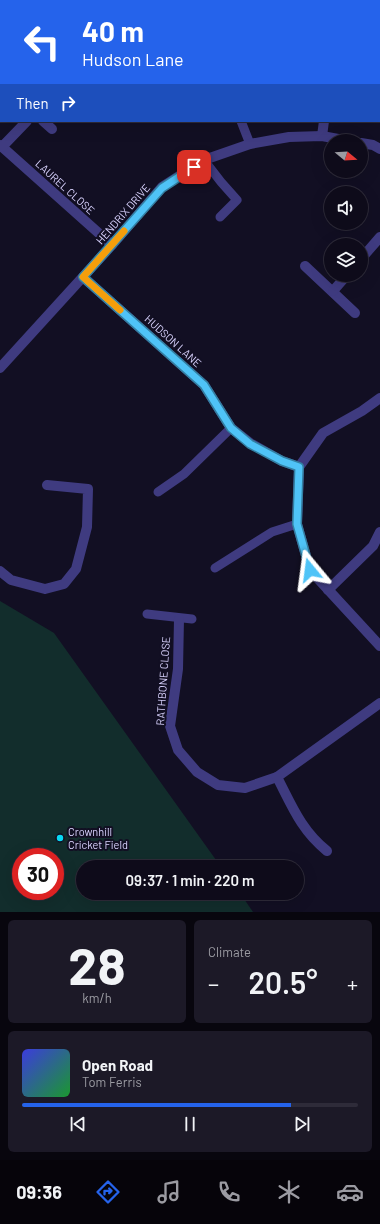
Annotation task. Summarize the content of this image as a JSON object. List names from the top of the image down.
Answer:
{
  "streets": {
    "street": [
      "LAUREL CLOSE",
      "HENDRIX DRIVE",
      "HUDSON LANE",
      "RATHBONE CLOSE"
    ]
  },
  "crossings": [
    ["LAUREL CLOSE", "HENDRIX DRIVE"],
    ["HENDRIX DRIVE", "HUDSON LANE"]
  ],
  "places": ["Crownhill Cricket Field"],
  "north": "right",
  "page": {
    "turn": ["40 m", "Hudson Lane"],
    "then": "Then",
    "limit": "30",
    "trip": "09:37 · 1 min · 220 m",
    "tile": [
      ["28", "km/h"],
      "Climate"
    ],
    "heat": ["−", "20.5°", "+"],
    "song": ["Open Road", "Tom Ferris"],
    "tabs": "09:36"
  }
}
